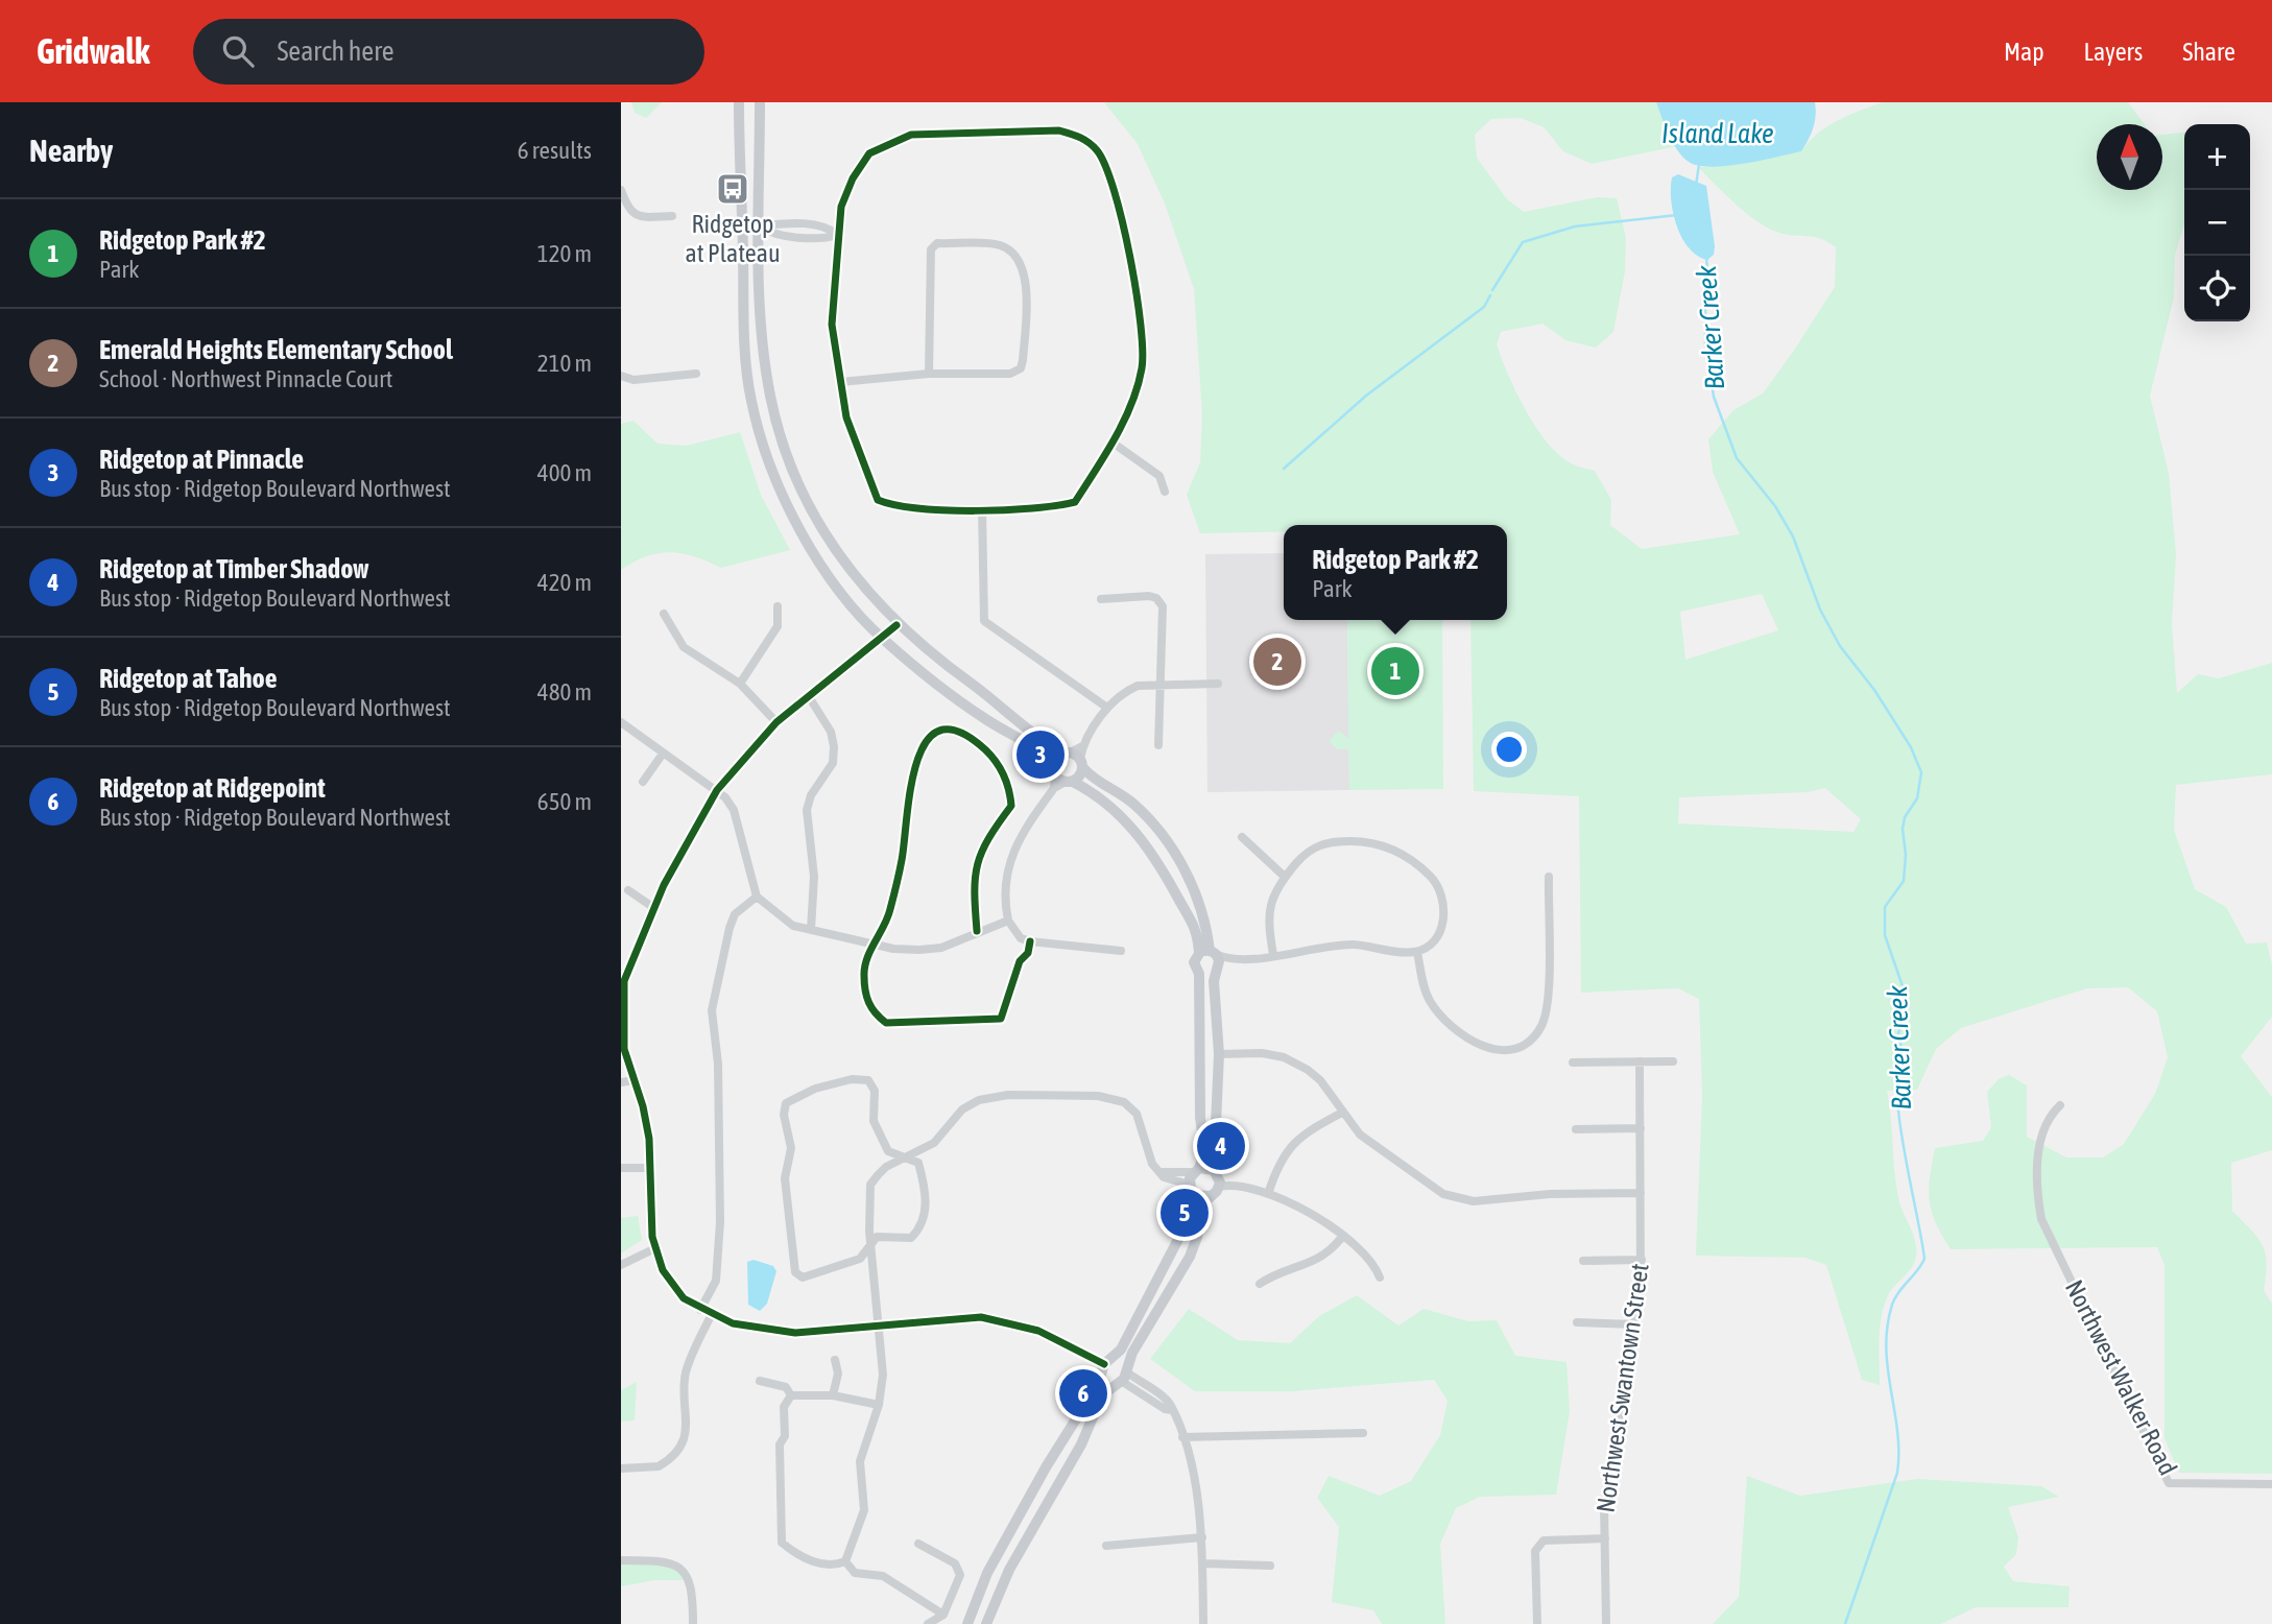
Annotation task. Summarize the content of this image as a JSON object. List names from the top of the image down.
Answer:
{
  "streets": {
    "street": ["Northwest Walker Road", "Northwest Swantown Street"]
  },
  "water": ["Island Lake", "Barker Creek"],
  "places": {
    "bus stop": ["Ridgetop at Plateau"]
  },
  "north": "top",
  "page": {
    "header": "Gridwalk",
    "search": "Search here",
    "nav": ["Map", "Layers", "Share"],
    "heading": ["Nearby", "6 results"],
    "map_buttons": ["+", "−"],
    "list": [
      {
        "mark": "1",
        "name": "Ridgetop Park #2",
        "note": "Park",
        "value": "120 m"
      },
      {
        "mark": "2",
        "name": "Emerald Heights Elementary School",
        "note": "School · Northwest Pinnacle Court",
        "value": "210 m"
      },
      {
        "mark": "3",
        "name": "Ridgetop at Pinnacle",
        "note": "Bus stop · Ridgetop Boulevard Northwest",
        "value": "400 m"
      },
      {
        "mark": "4",
        "name": "Ridgetop at Timber Shadow",
        "note": "Bus stop · Ridgetop Boulevard Northwest",
        "value": "420 m"
      },
      {
        "mark": "5",
        "name": "Ridgetop at Tahoe",
        "note": "Bus stop · Ridgetop Boulevard Northwest",
        "value": "480 m"
      },
      {
        "mark": "6",
        "name": "Ridgetop at Ridgepoint",
        "note": "Bus stop · Ridgetop Boulevard Northwest",
        "value": "650 m"
      }
    ],
    "popup": ["Ridgetop Park #2", "Park"],
    "pins": [
      "2",
      "1",
      "3",
      "4",
      "5",
      "6"
    ]
  }
}
